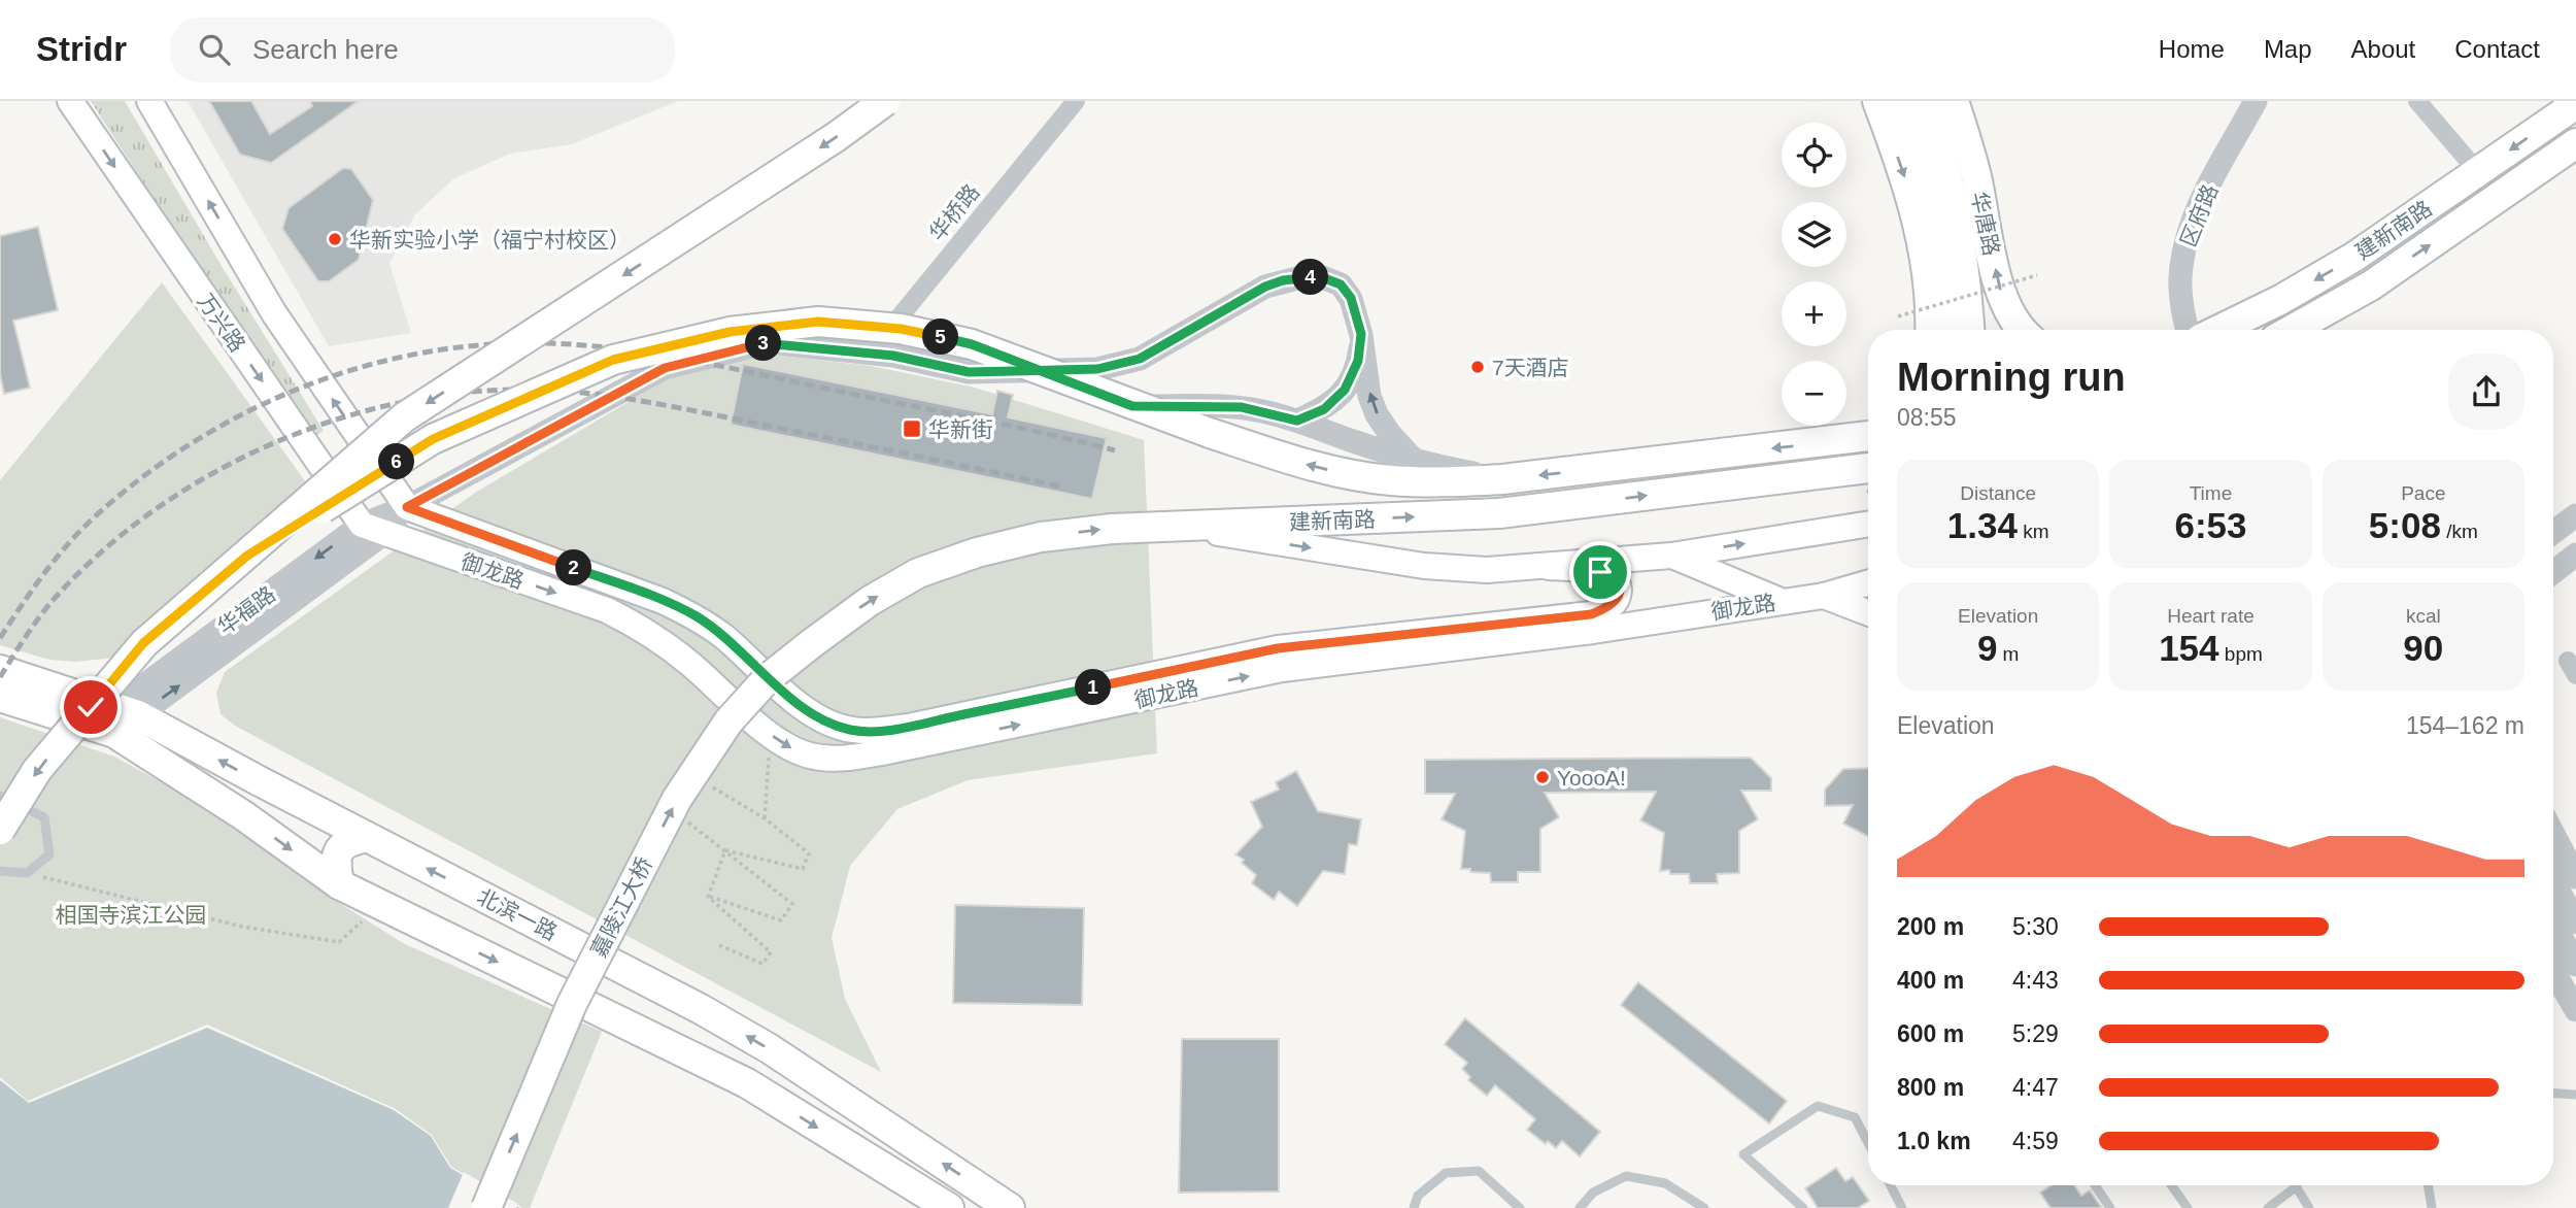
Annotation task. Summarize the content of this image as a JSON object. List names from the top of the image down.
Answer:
{
  "streets": {
    "main road": [
      "华唐路",
      "建新南路",
      "万兴路",
      "御龙路",
      "嘉陵江大桥",
      "北滨一路"
    ],
    "street": ["华桥路", "区府路", "华福路"]
  },
  "crossings": [
    ["华桥路", "华福路"],
    ["建新南路", "华福路"],
    ["建新南路", "嘉陵江大桥"],
    ["万兴路", "御龙路"],
    ["万兴路", "华福路"],
    ["御龙路", "华福路"],
    ["华福路", "北滨一路"]
  ],
  "one_way": ["嘉陵江大桥"],
  "parks": ["相国寺滨江公园"],
  "places": {
    "other": ["华新实验小学（福宁村校区）", "7天酒店", "YoooA!"],
    "transit": ["华新街"]
  },
  "page": {
    "header": "Stridr",
    "search": "Search here",
    "nav": [
      "Home",
      "Map",
      "About",
      "Contact"
    ],
    "map_buttons": ["+", "−"],
    "pins": [
      "4",
      "5",
      "3",
      "6",
      "2",
      "1"
    ],
    "heading": ["Morning run", "08:55"],
    "stats": [
      ["Distance", "1.34 km"],
      ["Time", "6:53"],
      ["Pace", "5:08 /km"],
      ["Elevation", "9 m"],
      ["Heart rate", "154 bpm"],
      ["kcal", "90"]
    ],
    "chart": ["Elevation", "154–162 m"],
    "list": [
      {
        "name": "200 m",
        "note": "5:30"
      },
      {
        "name": "400 m",
        "note": "4:43"
      },
      {
        "name": "600 m",
        "note": "5:29"
      },
      {
        "name": "800 m",
        "note": "4:47"
      },
      {
        "name": "1.0 km",
        "note": "4:59"
      }
    ]
  }
}
